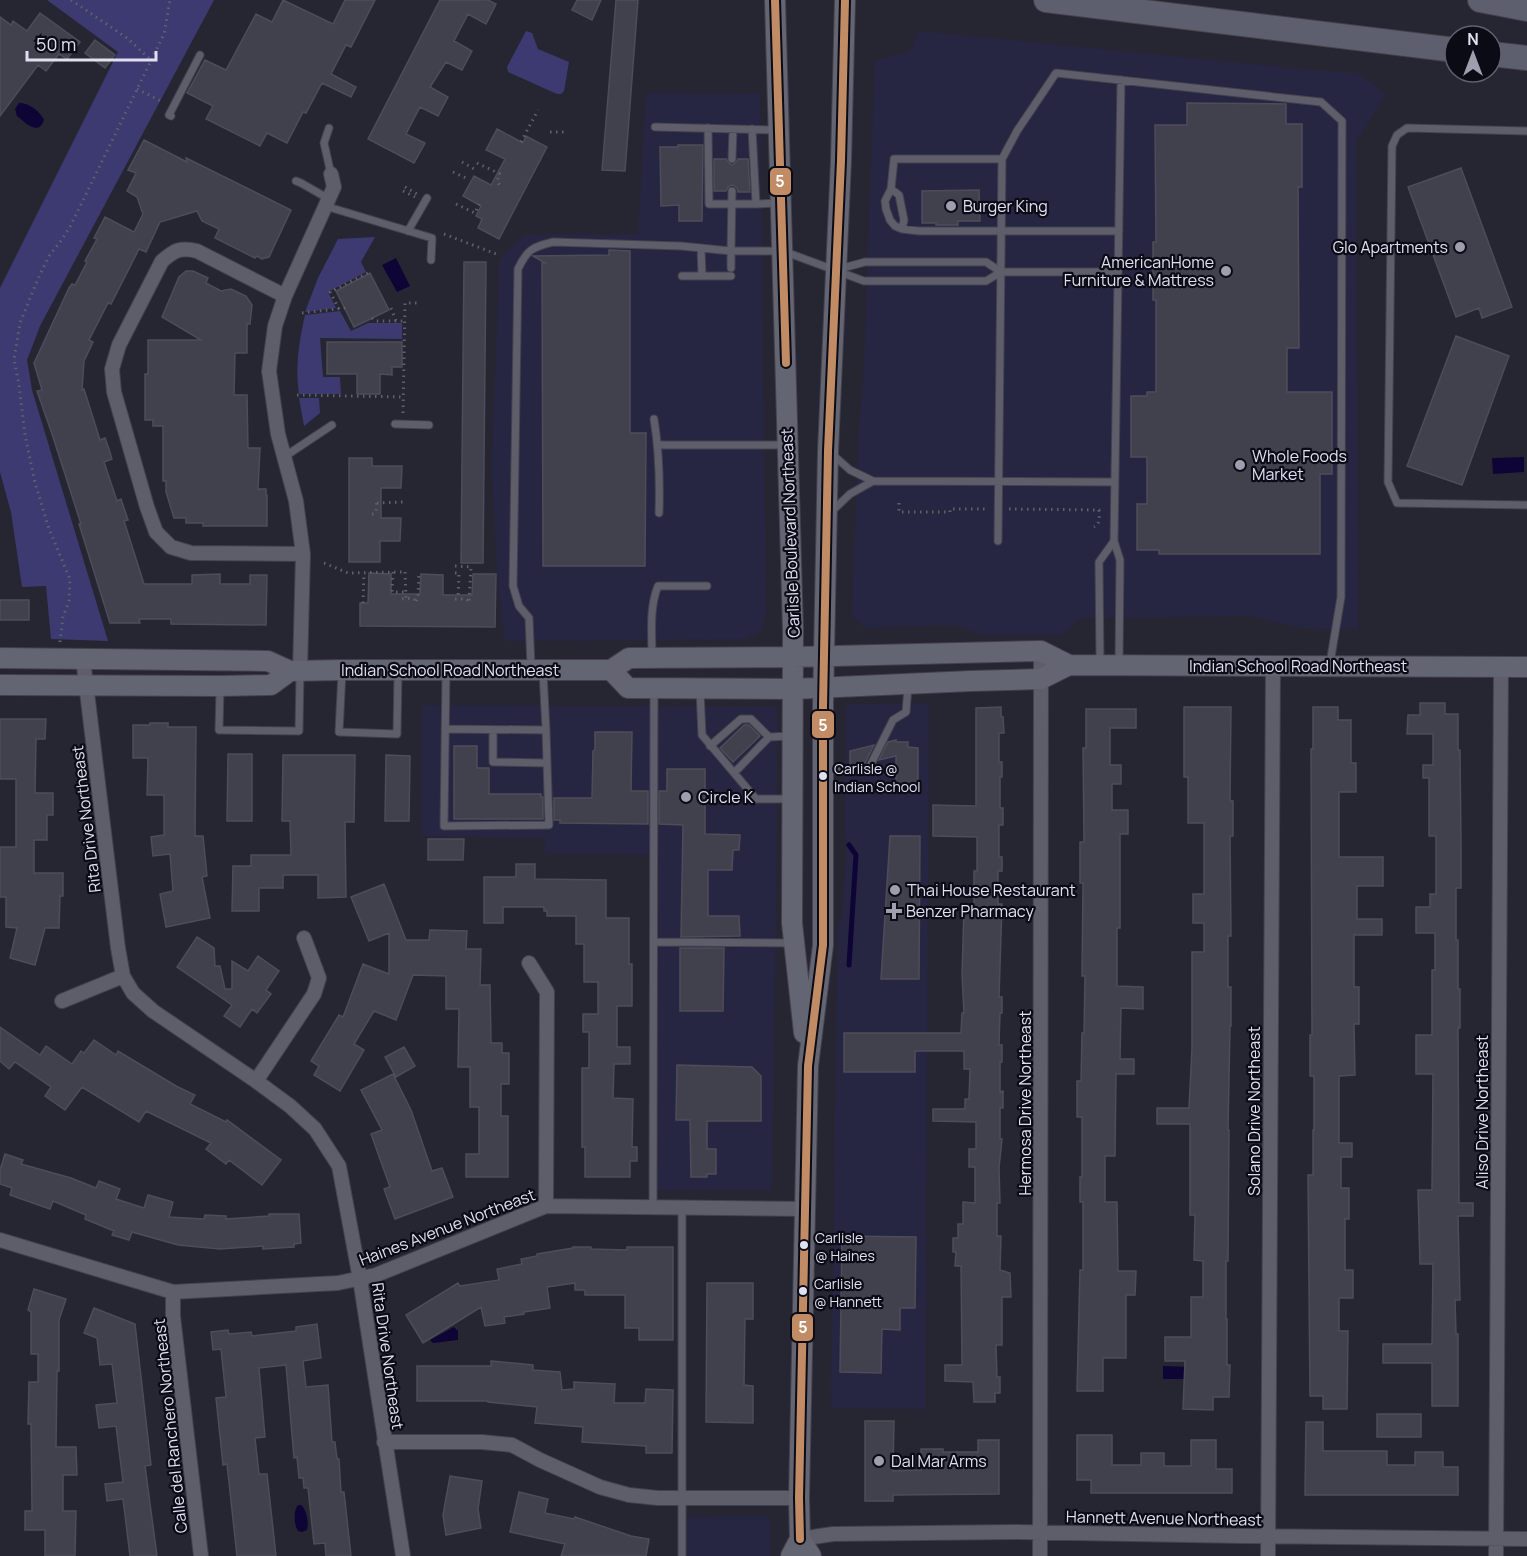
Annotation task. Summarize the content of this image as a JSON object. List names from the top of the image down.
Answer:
{
  "streets": {
    "main road": ["Carlisle Boulevard Northeast", "Indian School Road Northeast"],
    "street": [
      "Rita Drive Northeast",
      "Hermosa Drive Northeast",
      "Solano Drive Northeast",
      "Aliso Drive Northeast",
      "Haines Avenue Northeast",
      "Calle del Ranchero Northeast",
      "Hannett Avenue Northeast"
    ]
  },
  "crossings": [
    ["Carlisle Boulevard Northeast", "Indian School Road Northeast"],
    ["Carlisle Boulevard Northeast", "Haines Avenue Northeast"],
    ["Carlisle Boulevard Northeast", "Hannett Avenue Northeast"],
    ["Indian School Road Northeast", "Rita Drive Northeast"],
    ["Indian School Road Northeast", "Hermosa Drive Northeast"],
    ["Indian School Road Northeast", "Solano Drive Northeast"],
    ["Indian School Road Northeast", "Aliso Drive Northeast"],
    ["Rita Drive Northeast", "Haines Avenue Northeast"],
    ["Hermosa Drive Northeast", "Hannett Avenue Northeast"],
    ["Solano Drive Northeast", "Hannett Avenue Northeast"],
    ["Aliso Drive Northeast", "Hannett Avenue Northeast"],
    ["Haines Avenue Northeast", "Calle del Ranchero Northeast"]
  ],
  "places": {
    "other": [
      "Burger King",
      "Glo Apartments",
      "AmericanHome Furniture & Mattress",
      "Whole Foods Market",
      "Carlisle @ Indian School",
      "Circle K",
      "Thai House Restaurant",
      "Carlisle @ Haines",
      "Carlisle @ Hannett",
      "Dal Mar Arms"
    ],
    "health": ["Benzer Pharmacy"]
  },
  "lines": ["transit line 5"],
  "scale_bar": "50 m",
  "north": "top"
}
